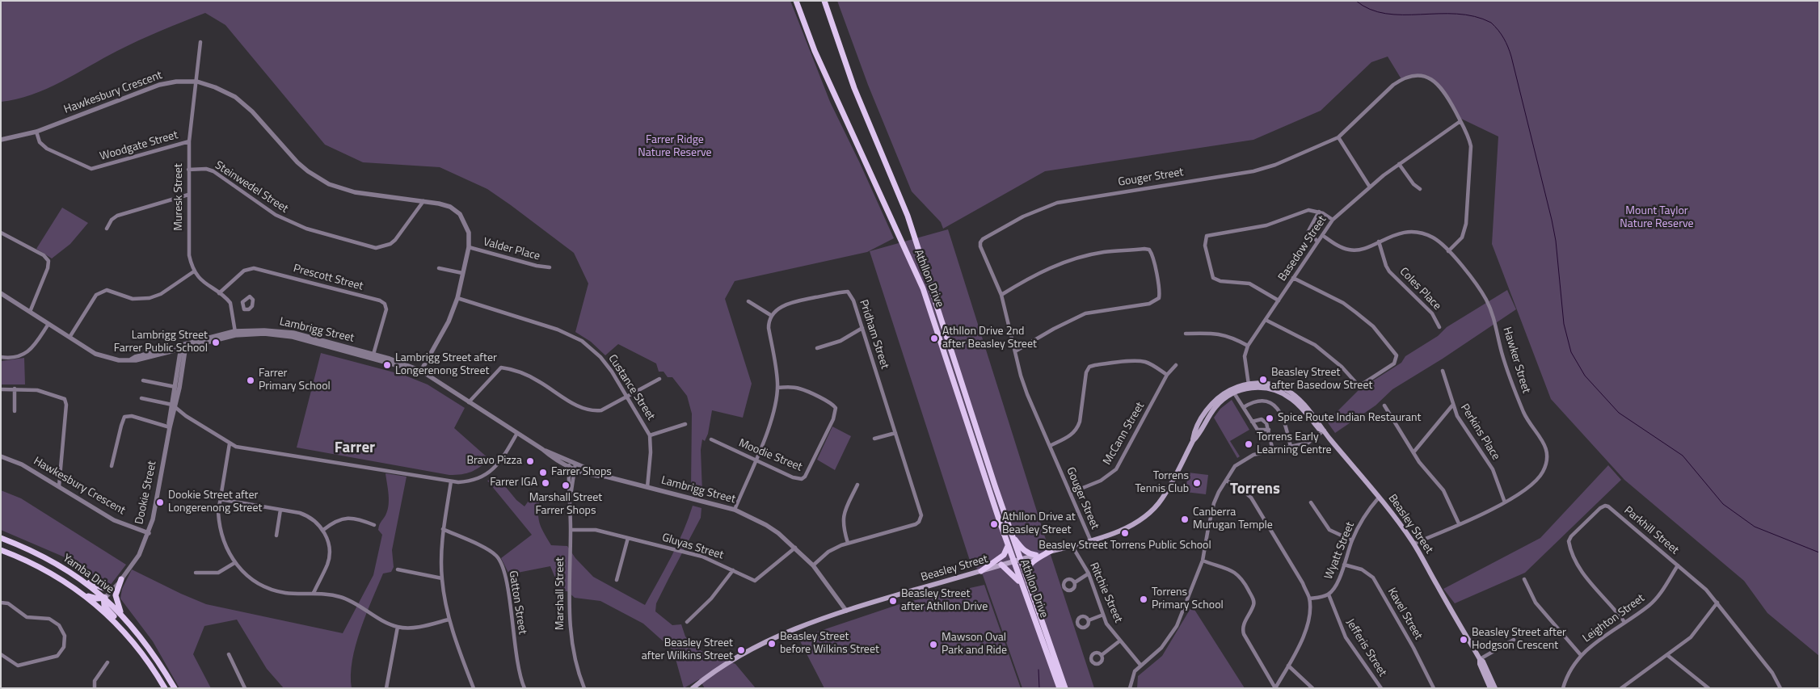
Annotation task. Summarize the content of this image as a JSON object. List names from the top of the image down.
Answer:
{
  "streets": {
    "main road": ["Athllon Drive", "Beasley Street", "Yamba Drive"],
    "street": [
      "Hawkesbury Crescent",
      "Woodgate Street",
      "Gouger Street",
      "Steinwedel Street",
      "Muresk Street",
      "Basedow Street",
      "Valder Place",
      "Prescott Street",
      "Coles Place",
      "Lambrigg Street",
      "Pridham Street",
      "Hawker Street",
      "Custance Street",
      "Perkins Place",
      "McCann Street",
      "Moodie Street",
      "Dookie Street",
      "Parkhill Street",
      "Gluyas Street",
      "Wyatt Street",
      "Ritchie Street",
      "Marshall Street",
      "Gatton Street",
      "Kavel Street",
      "Leighton Street",
      "Jefferis Street"
    ]
  },
  "crossings": [
    ["Hawkesbury Crescent", "Woodgate Street"],
    ["Hawkesbury Crescent", "Steinwedel Street"],
    ["Hawkesbury Crescent", "Muresk Street"],
    ["Hawkesbury Crescent", "Valder Place"],
    ["Hawkesbury Crescent", "Lambrigg Street"],
    ["Hawkesbury Crescent", "Custance Street"],
    ["Hawkesbury Crescent", "Dookie Street"],
    ["Woodgate Street", "Muresk Street"],
    ["Gouger Street", "Basedow Street"],
    ["Gouger Street", "Hawker Street"],
    ["Gouger Street", "McCann Street"],
    ["Gouger Street", "Beasley Street"],
    ["Steinwedel Street", "Muresk Street"],
    ["Basedow Street", "Hawker Street"],
    ["Basedow Street", "Beasley Street"],
    ["Prescott Street", "Lambrigg Street"],
    ["Athllon Drive", "Beasley Street"],
    ["Coles Place", "Hawker Street"],
    ["Lambrigg Street", "Pridham Street"],
    ["Lambrigg Street", "Custance Street"],
    ["Lambrigg Street", "Dookie Street"],
    ["Lambrigg Street", "Beasley Street"],
    ["Lambrigg Street", "Gluyas Street"],
    ["Lambrigg Street", "Marshall Street"],
    ["Hawker Street", "Perkins Place"],
    ["Hawker Street", "Beasley Street"],
    ["Dookie Street", "Yamba Drive"],
    ["Beasley Street", "Wyatt Street"],
    ["Beasley Street", "Ritchie Street"],
    ["Parkhill Street", "Leighton Street"],
    ["Gluyas Street", "Marshall Street"],
    ["Wyatt Street", "Kavel Street"],
    ["Wyatt Street", "Jefferis Street"]
  ],
  "districts": ["Farrer", "Torrens"],
  "parks": ["Farrer Ridge Nature Reserve", "Mount Taylor Nature Reserve"],
  "places": [
    "Athllon Drive 2nd after Beasley Street",
    "Lambrigg Street Farrer Public School",
    "Lambrigg Street after Longerenong Street",
    "Beasley Street after Basedow Street",
    "Farrer Primary School",
    "Spice Route Indian Restaurant",
    "Torrens Early Learning Centre",
    "Bravo Pizza",
    "Farrer Shops",
    "Farrer IGA",
    "Torrens Tennis Club",
    "Marshall Street Farrer Shops",
    "Dookie Street after Longerenong Street",
    "Canberra Murugan Temple",
    "Athllon Drive at Beasley Street",
    "Beasley Street Torrens Public School",
    "Torrens Primary School",
    "Beasley Street after Athllon Drive",
    "Beasley Street after Hodgson Crescent",
    "Beasley Street before Wilkins Street",
    "Mawson Oval Park and Ride",
    "Beasley Street after Wilkins Street"
  ]
}
